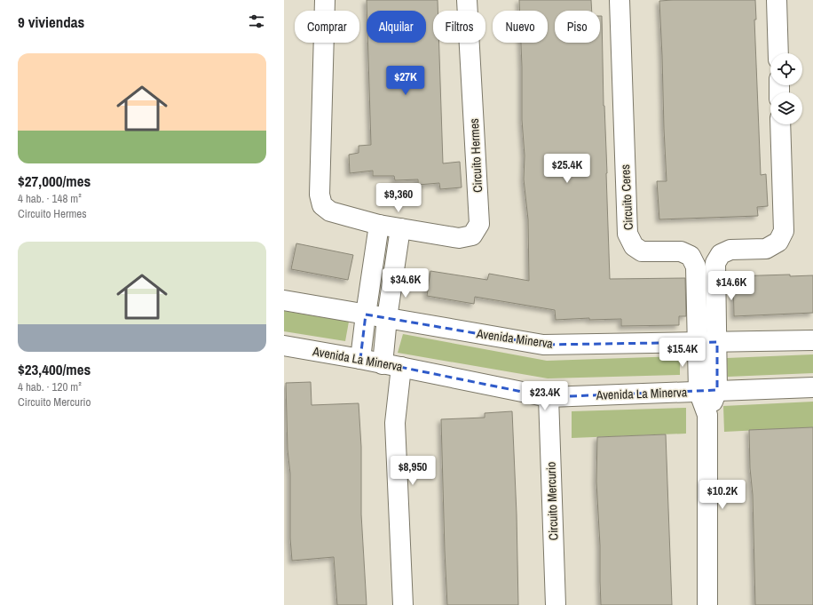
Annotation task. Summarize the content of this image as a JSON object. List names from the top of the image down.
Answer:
{
  "streets": {
    "street": [
      "Circuito Hermes",
      "Circuito Ceres",
      "Avenida Minerva",
      "Avenida La Minerva",
      "Circuito Mercurio"
    ]
  },
  "crossings": [
    ["Circuito Ceres", "Avenida Minerva"],
    ["Avenida La Minerva", "Circuito Mercurio"]
  ],
  "page": {
    "heading": "9 viviendas",
    "chip": [
      "Comprar",
      "Alquilar",
      "Filtros",
      "Nuevo",
      "Piso"
    ],
    "list": [
      {
        "name": "$27,000/mes",
        "note": "4 hab. · 148 m² · Circuito Hermes"
      },
      {
        "name": "$23,400/mes",
        "note": "4 hab. · 120 m² · Circuito Mercurio"
      }
    ],
    "price": [
      "$27K",
      "$25.4K",
      "$9,360",
      "$34.6K",
      "$14.6K",
      "$15.4K",
      "$23.4K",
      "$8,950",
      "$10.2K"
    ]
  }
}
